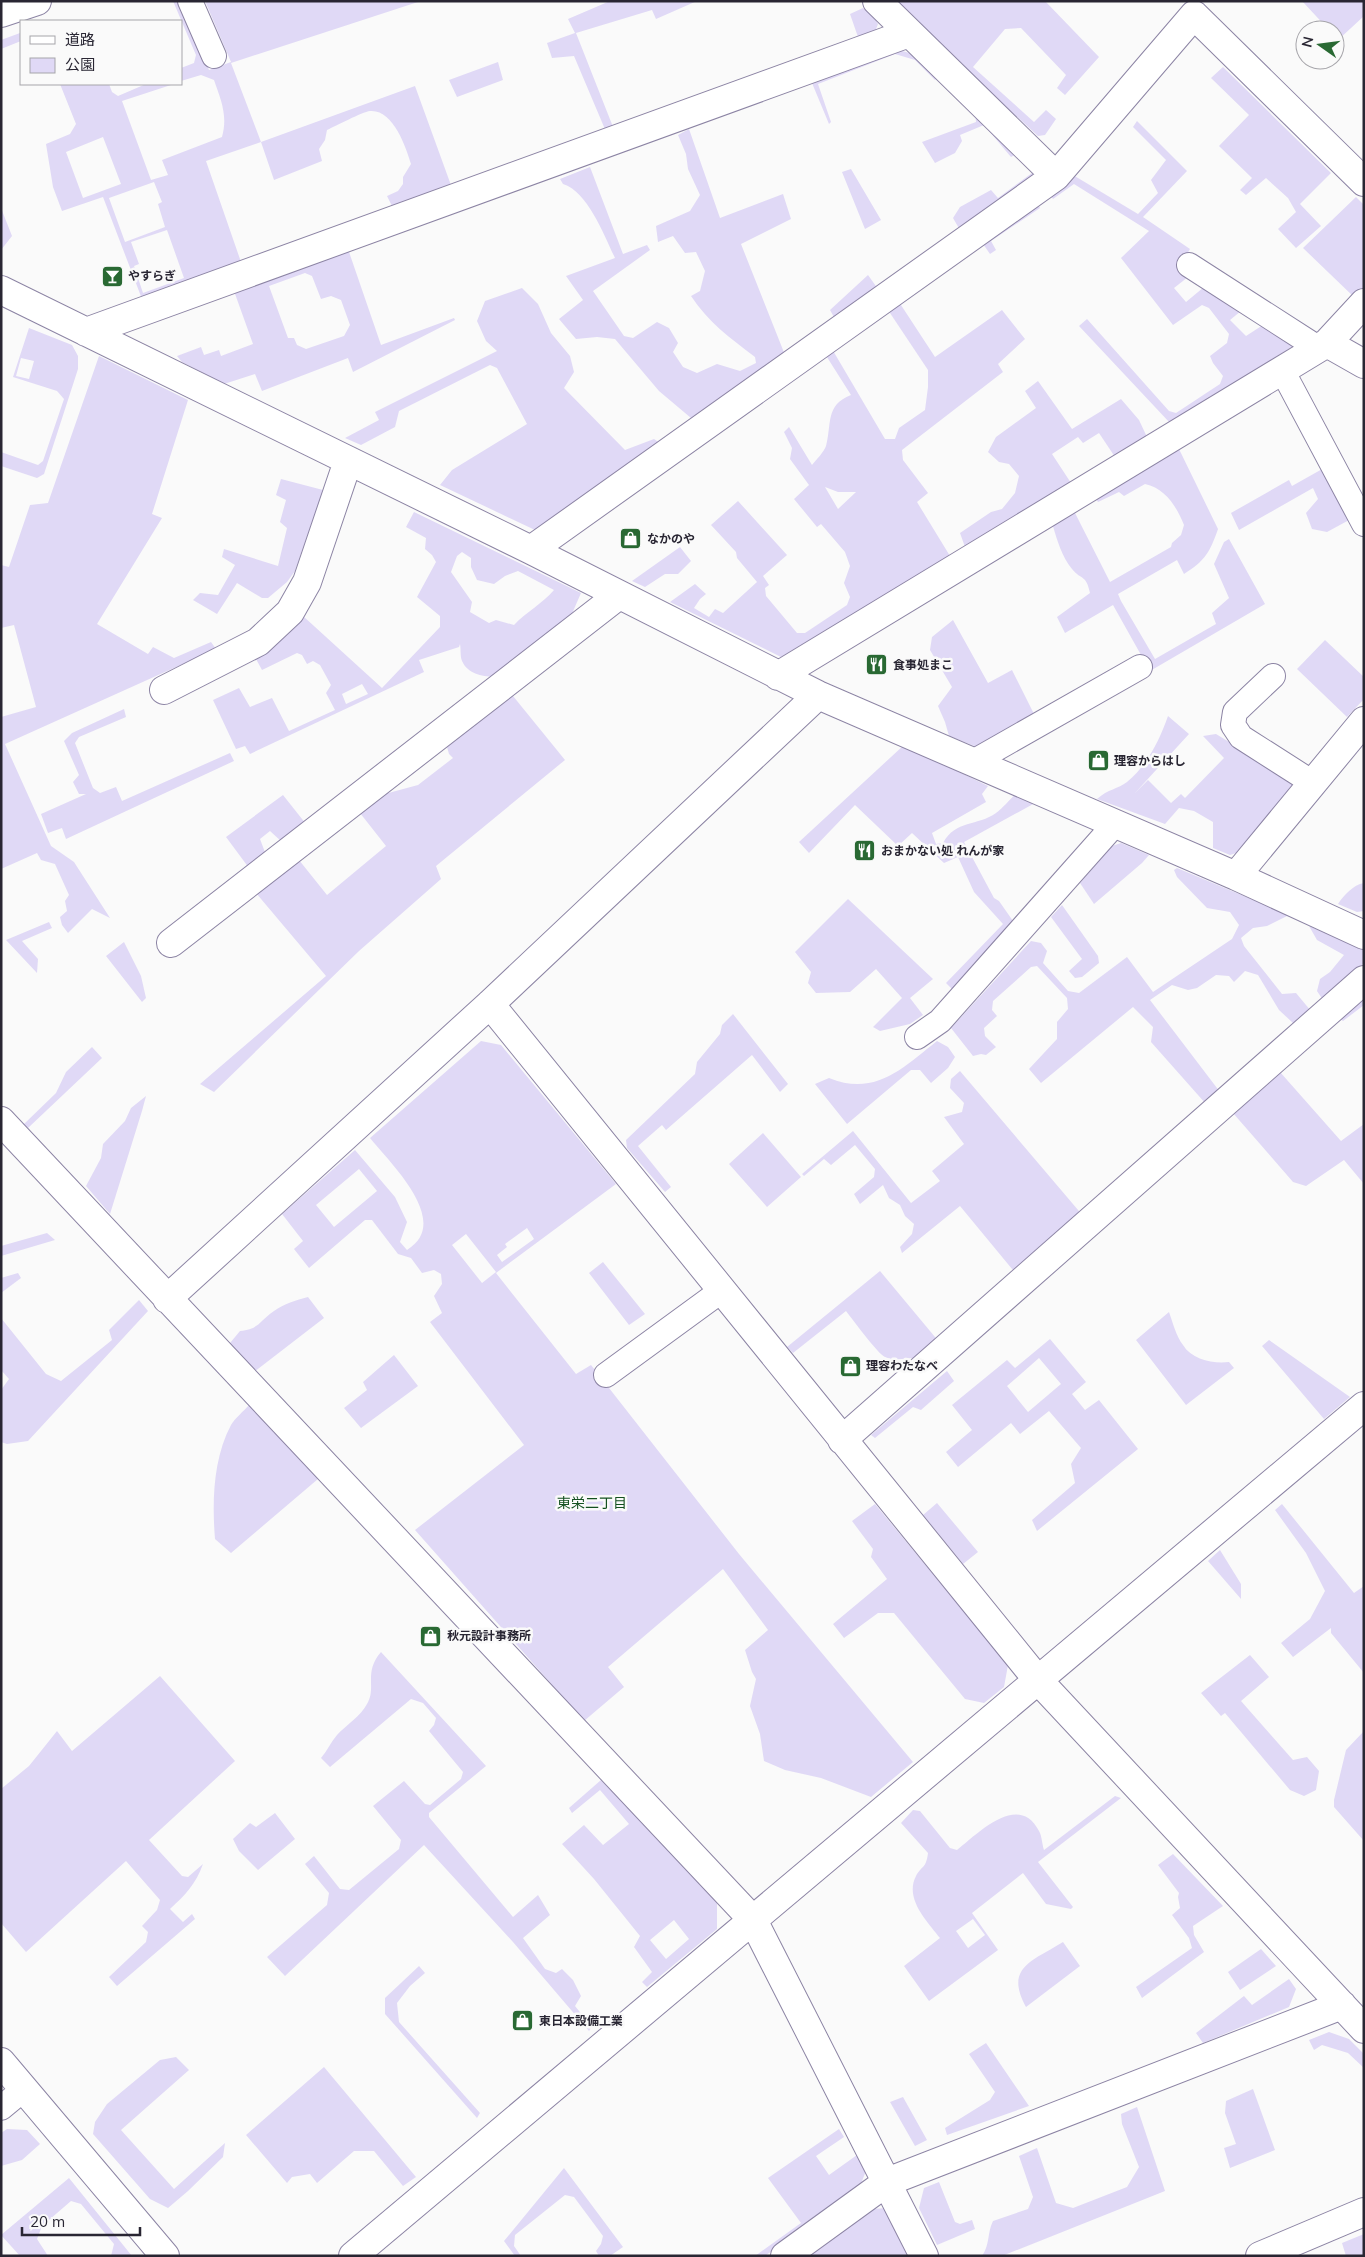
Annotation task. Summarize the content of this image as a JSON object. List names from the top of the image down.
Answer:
{
  "districts": ["東栄二丁目"],
  "places": {
    "bar": ["やすらぎ"],
    "shop": [
      "なかのや",
      "理容からはし",
      "理容わたなべ",
      "秋元設計事務所",
      "東日本設備工業"
    ],
    "restaurant": ["食事処まこ", "おまかない処 れんが家"]
  },
  "legend": ["道路", "公園"],
  "scale_bar": "20 m",
  "north": "left"
}
